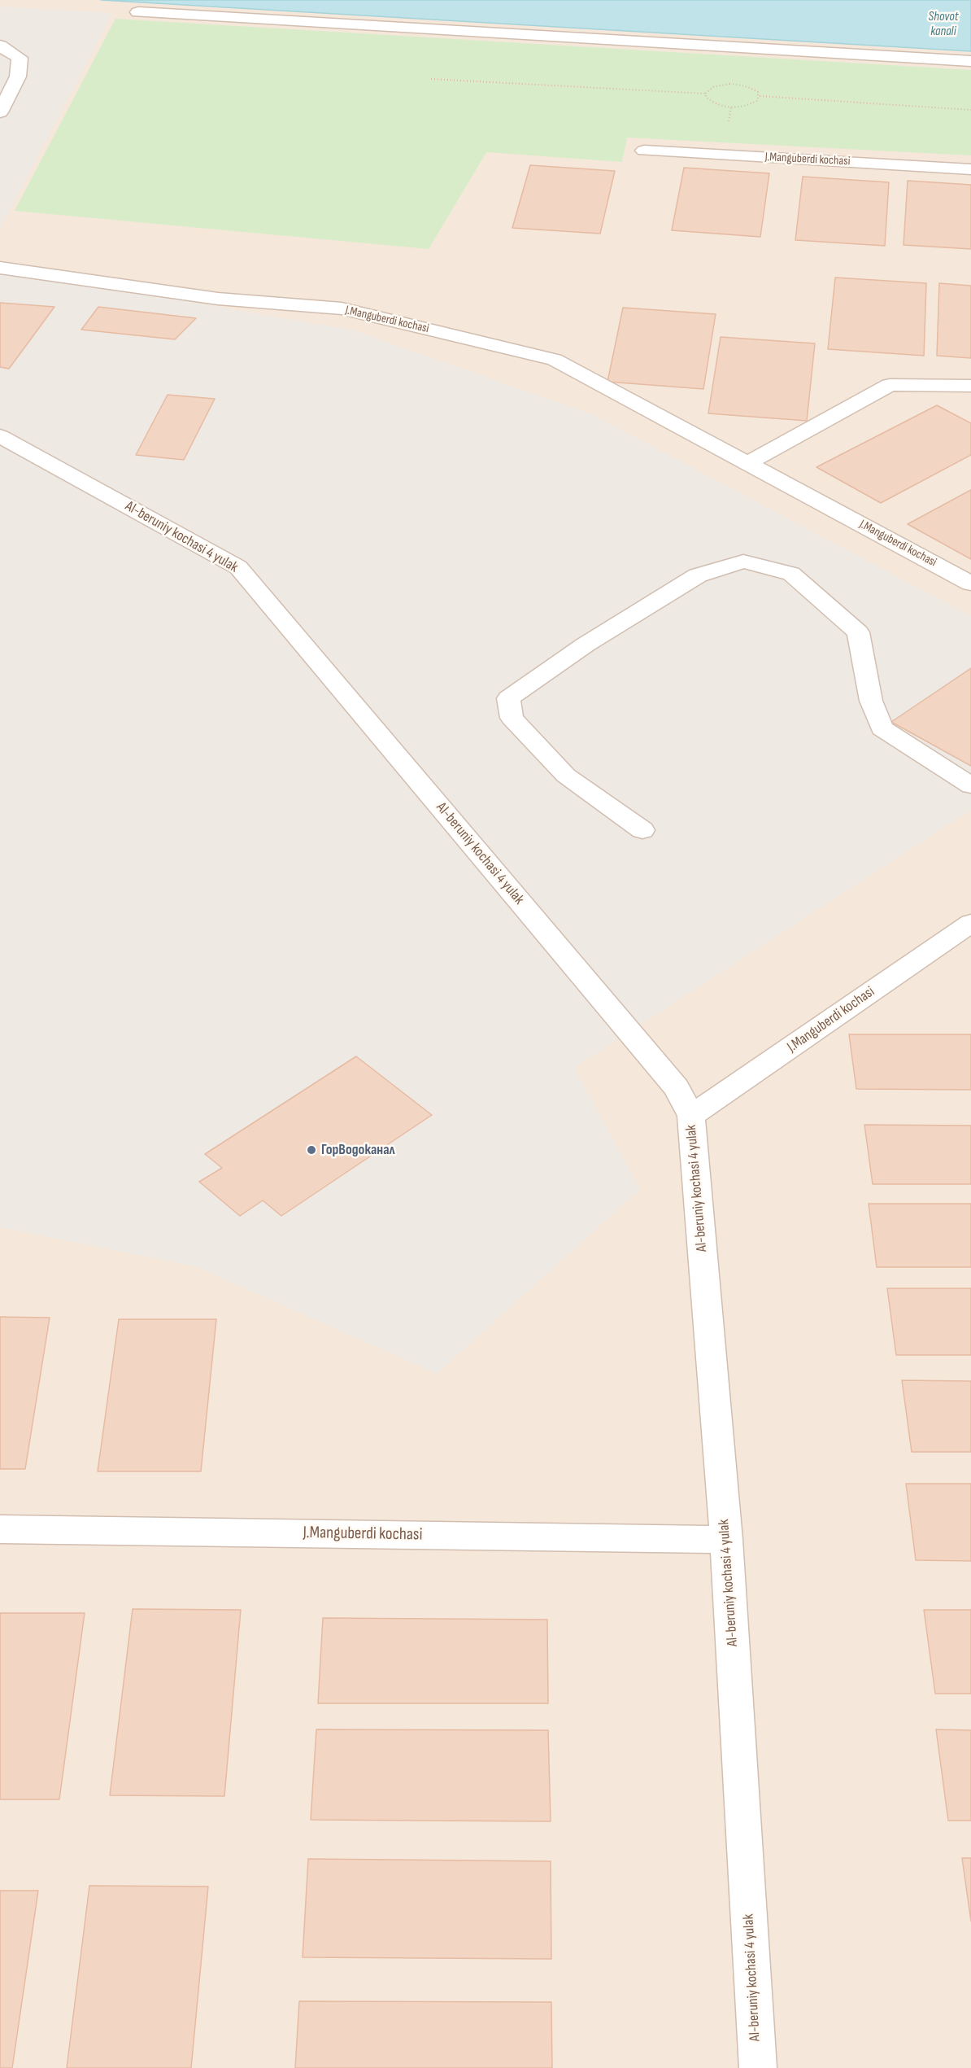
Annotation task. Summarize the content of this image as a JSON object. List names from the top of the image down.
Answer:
{
  "streets": {
    "street": ["J.Manguberdi kochasi", "Al-beruniy kochasi 4 yulak"]
  },
  "crossings": [
    ["J.Manguberdi kochasi", "Al-beruniy kochasi 4 yulak"]
  ],
  "water": ["Shovot kanali"],
  "places": ["ГорВодоканал"]
}
